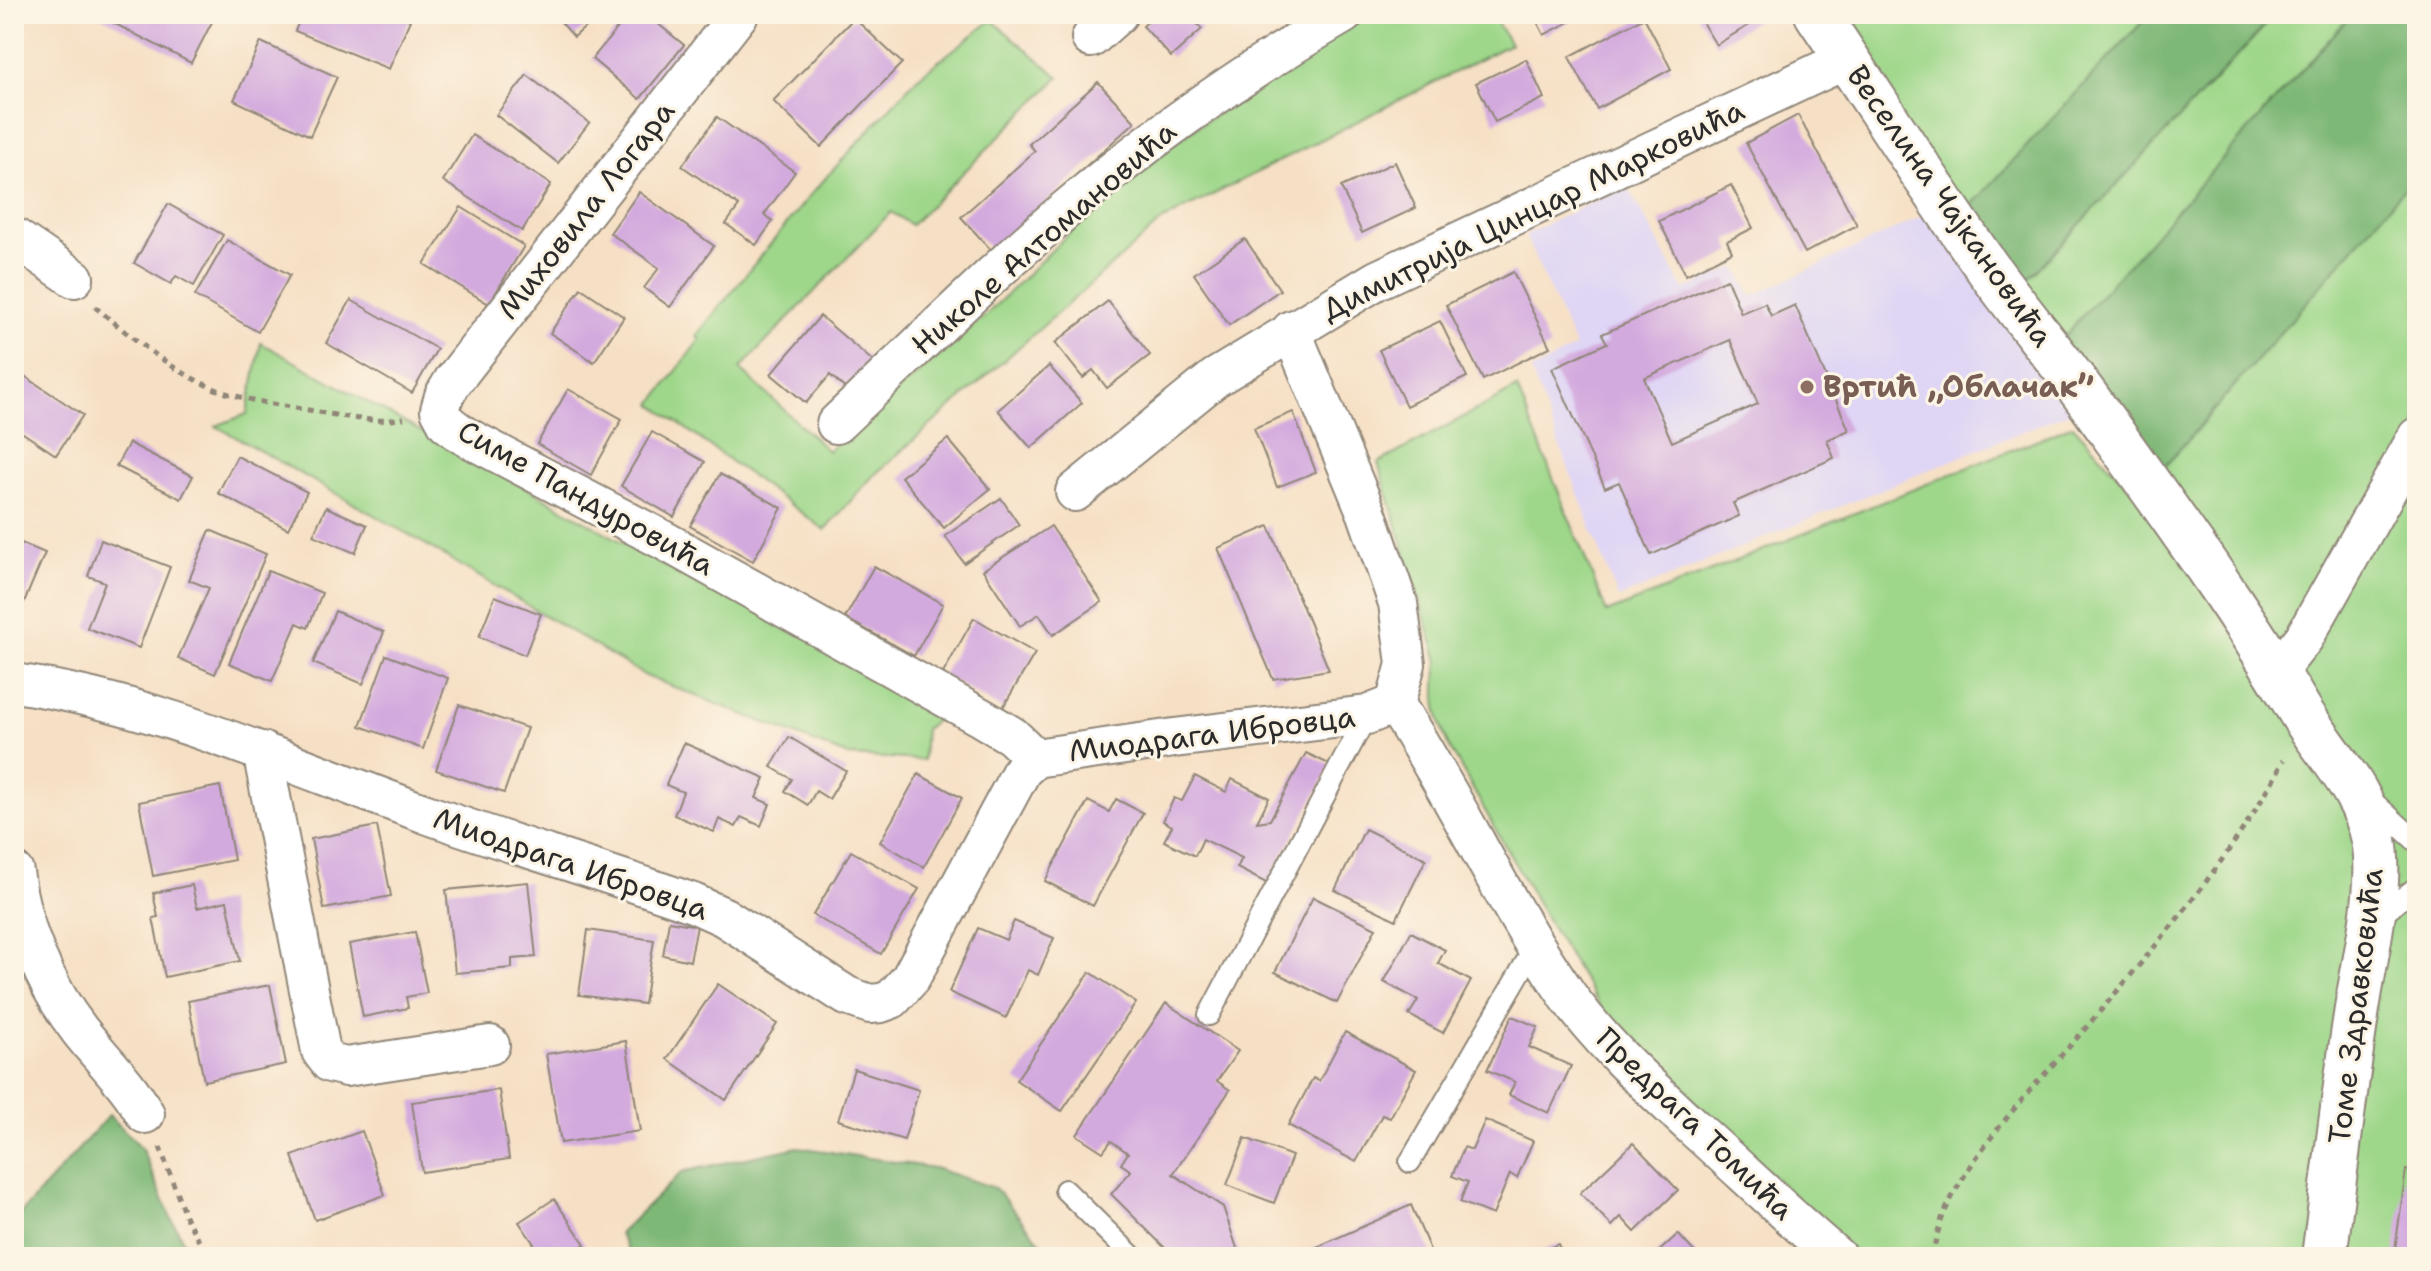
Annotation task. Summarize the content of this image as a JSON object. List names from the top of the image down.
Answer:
{
  "streets": {
    "street": [
      "Веселина Чајкановића",
      "Миховила Логара",
      "Димитрија Цинцар Марковића",
      "Николе Алтомановића",
      "Симе Пандуровића",
      "Миодрага Ибровца",
      "Томе Здравковића",
      "Предрага Томића"
    ]
  },
  "crossings": [
    ["Веселина Чајкановића", "Димитрија Цинцар Марковића"],
    ["Веселина Чајкановића", "Томе Здравковића"],
    ["Миховила Логара", "Симе Пандуровића"],
    ["Симе Пандуровића", "Миодрага Ибровца"],
    ["Миодрага Ибровца", "Предрага Томића"]
  ],
  "places": ["Вртић „Облачак”"]
}
